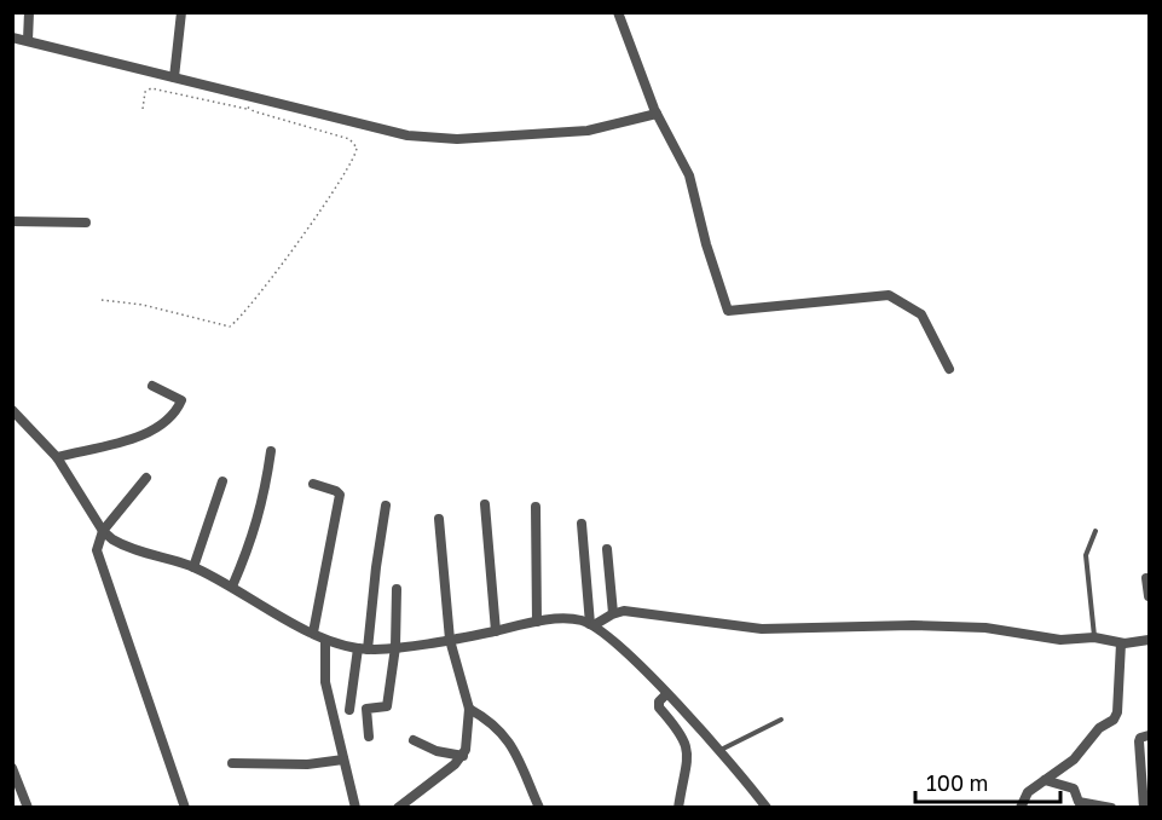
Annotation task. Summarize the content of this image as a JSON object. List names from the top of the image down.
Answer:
{
  "scale_bar": "100 m"
}
